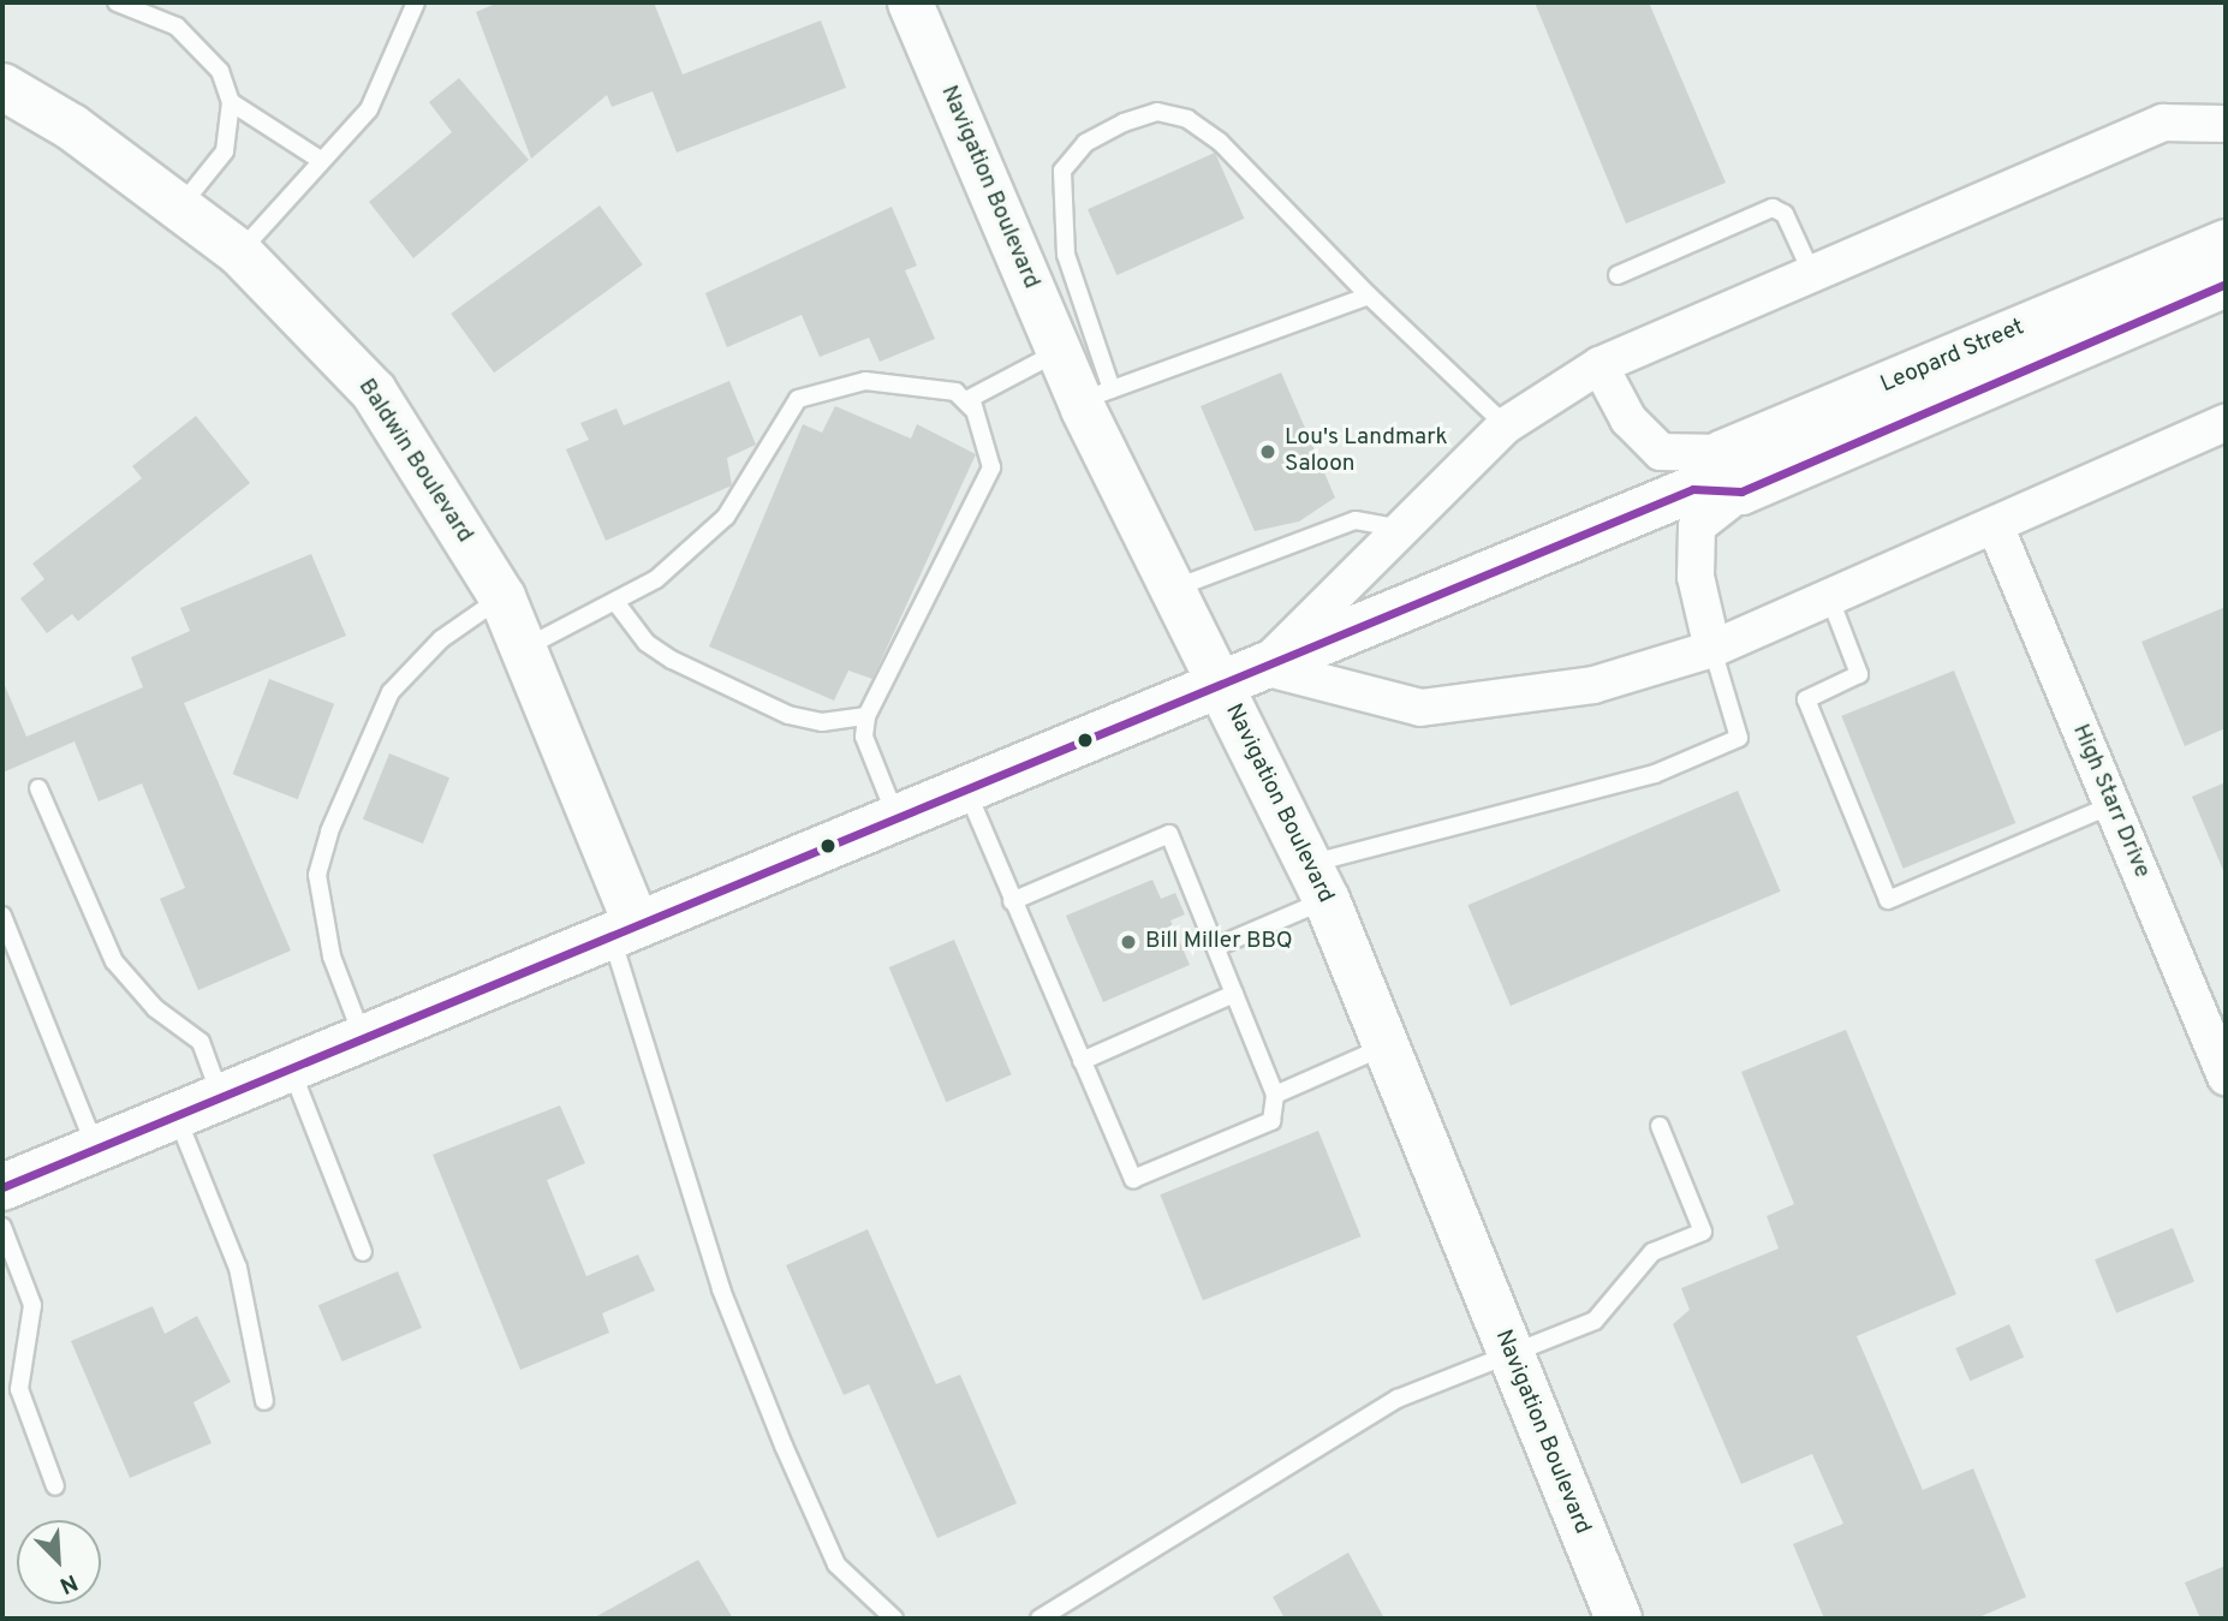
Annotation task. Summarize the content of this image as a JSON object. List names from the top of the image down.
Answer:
{
  "streets": {
    "main road": ["Navigation Boulevard", "Leopard Street", "Baldwin Boulevard"],
    "street": ["High Starr Drive"]
  },
  "crossings": [
    ["Navigation Boulevard", "Leopard Street"],
    ["Leopard Street", "Baldwin Boulevard"]
  ],
  "places": ["Lou's Landmark Saloon", "Bill Miller BBQ"],
  "north": "bottom right"
}
